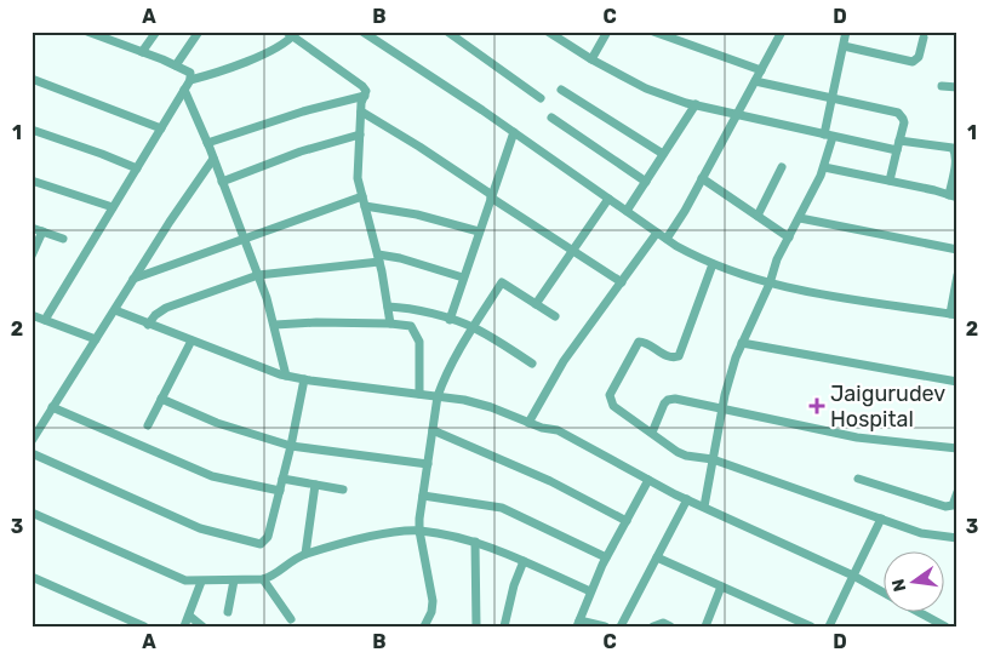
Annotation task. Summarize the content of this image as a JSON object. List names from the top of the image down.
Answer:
{
  "places": {
    "health": ["Jaigurudev Hospital"]
  },
  "north": "left",
  "grid": {
    "columns": [
      "A",
      "B",
      "C",
      "D"
    ],
    "rows": ["1", "2", "3"]
  }
}
